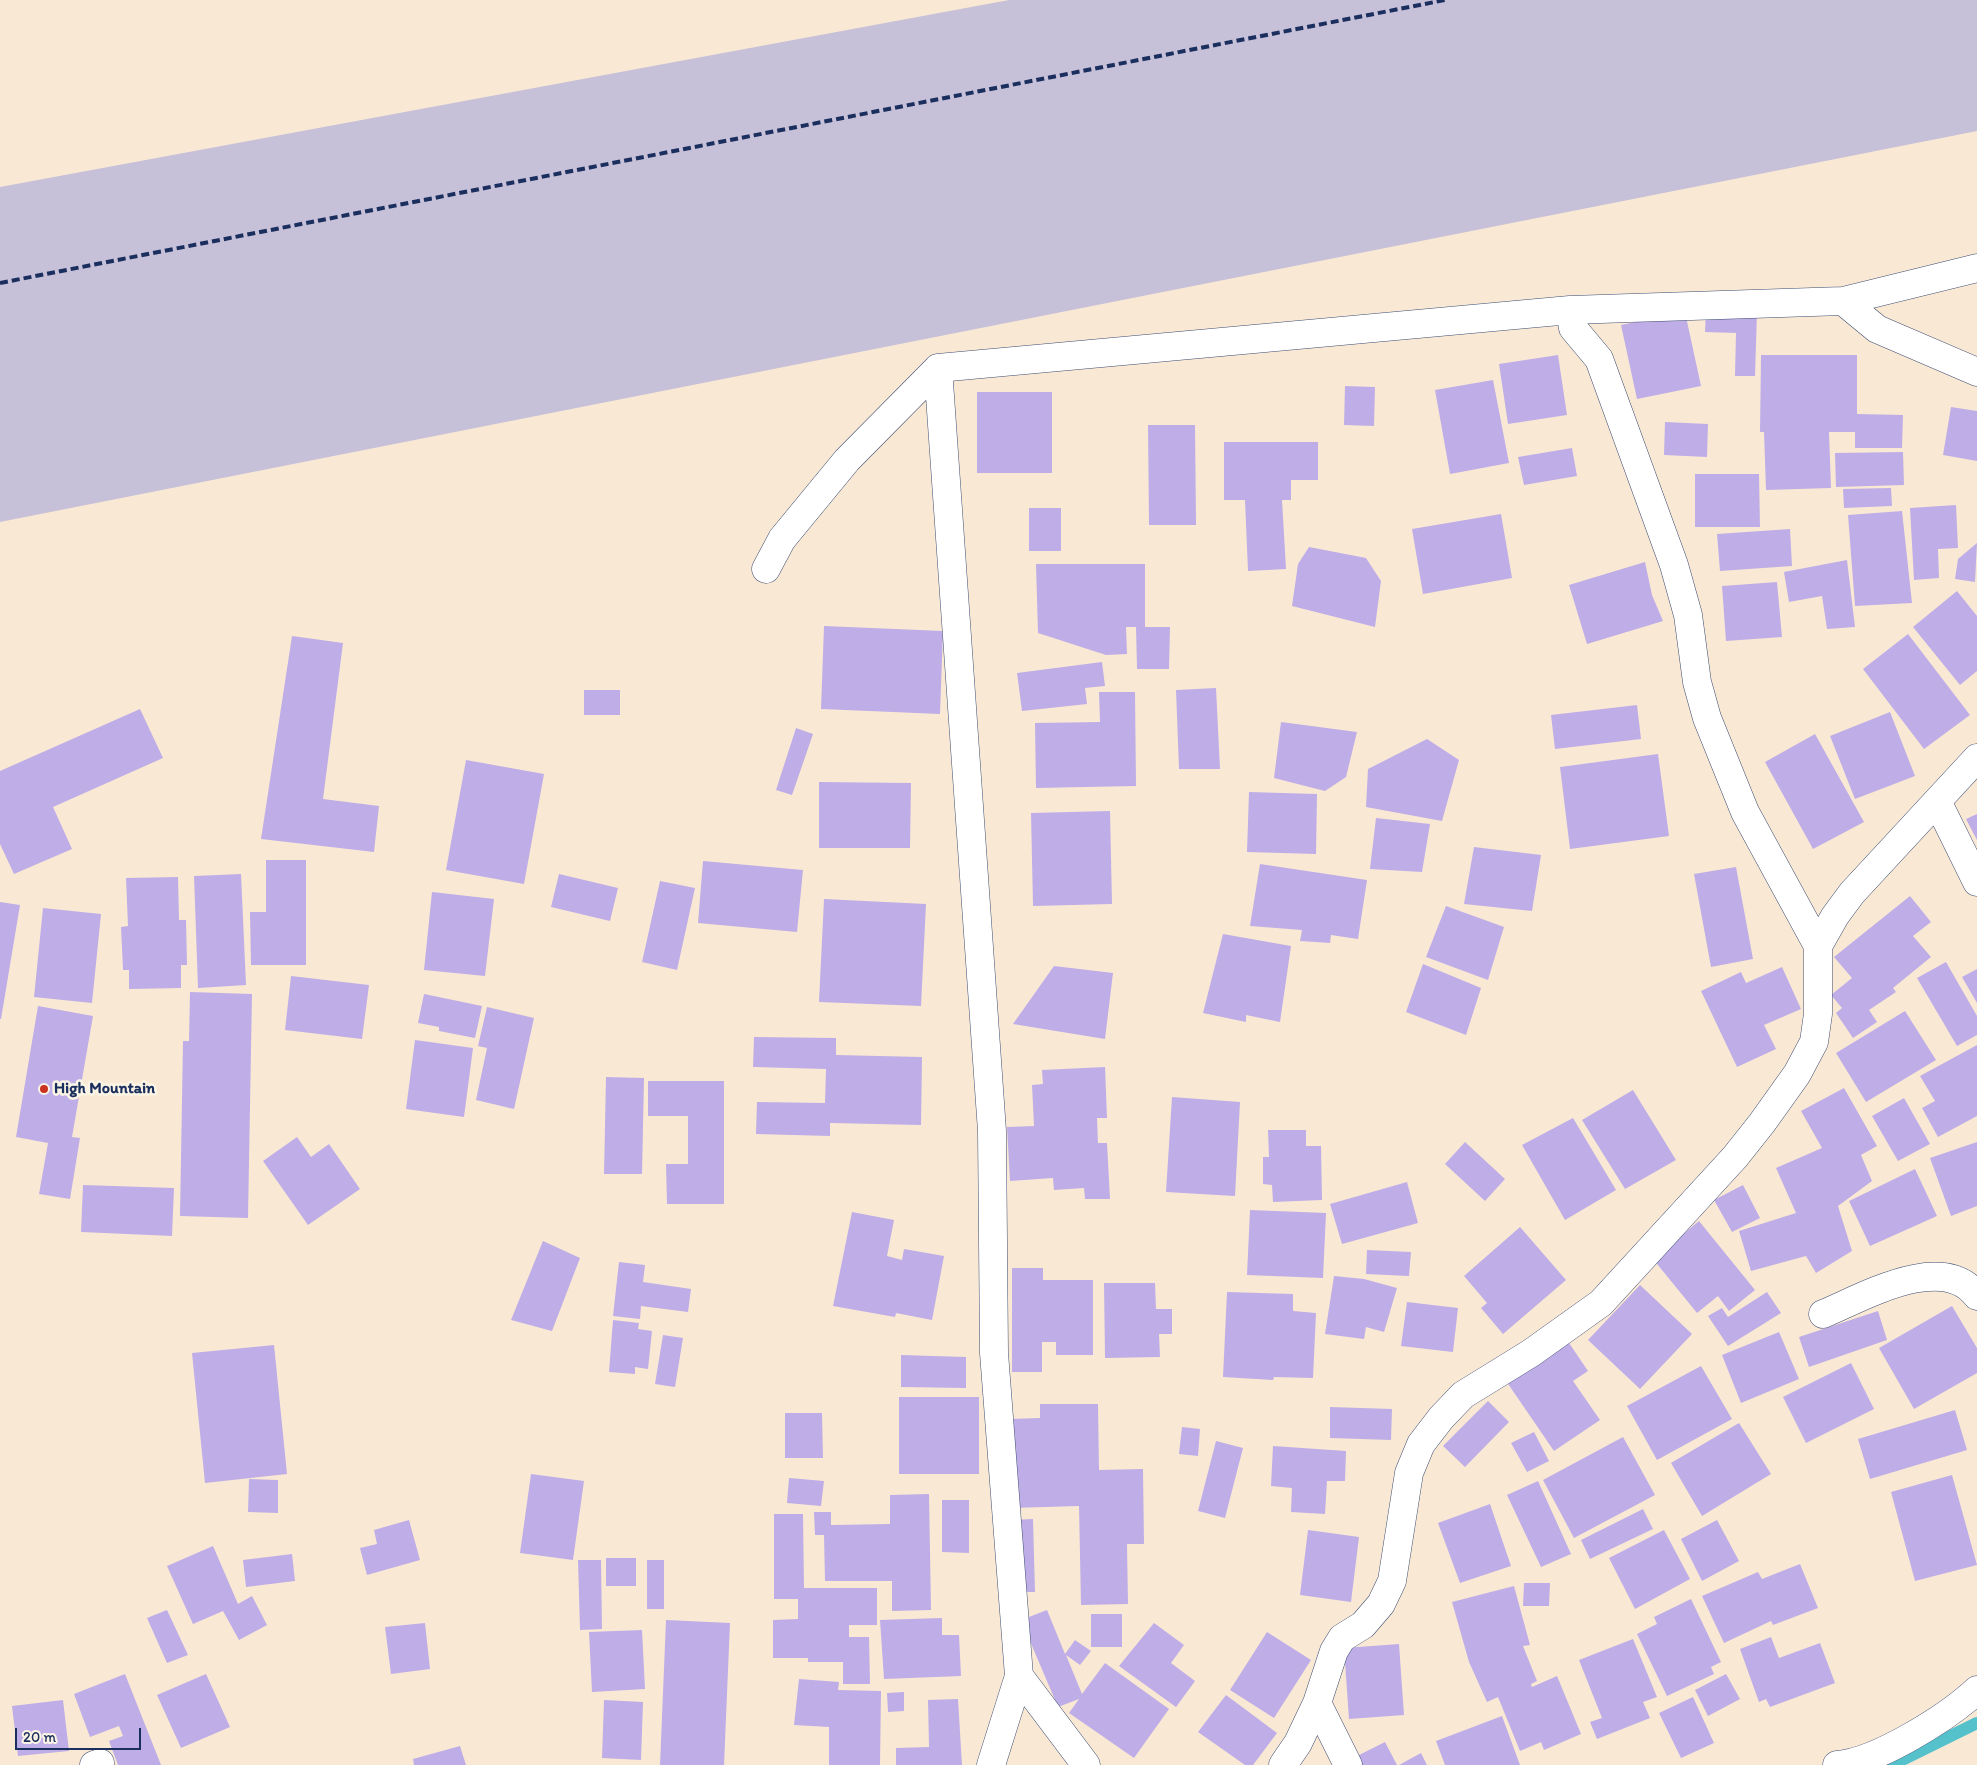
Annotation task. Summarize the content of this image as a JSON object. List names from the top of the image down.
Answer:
{
  "places": ["High Mountain"],
  "scale_bar": "20 m"
}
